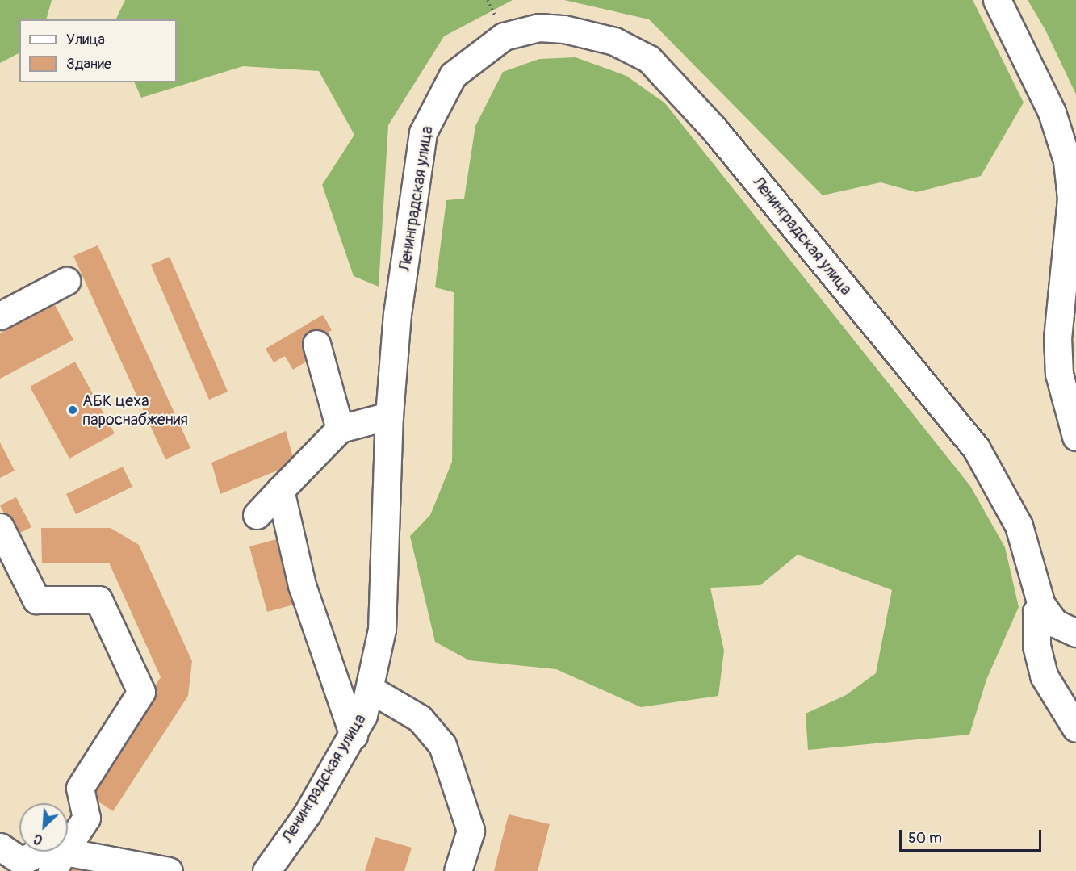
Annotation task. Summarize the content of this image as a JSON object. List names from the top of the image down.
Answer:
{
  "streets": {
    "street": ["Ленинградская улица"]
  },
  "places": ["АБК цеха пароснабжения"],
  "legend": ["Улица", "Здание"],
  "scale_bar": "50 m",
  "north": "bottom left"
}
